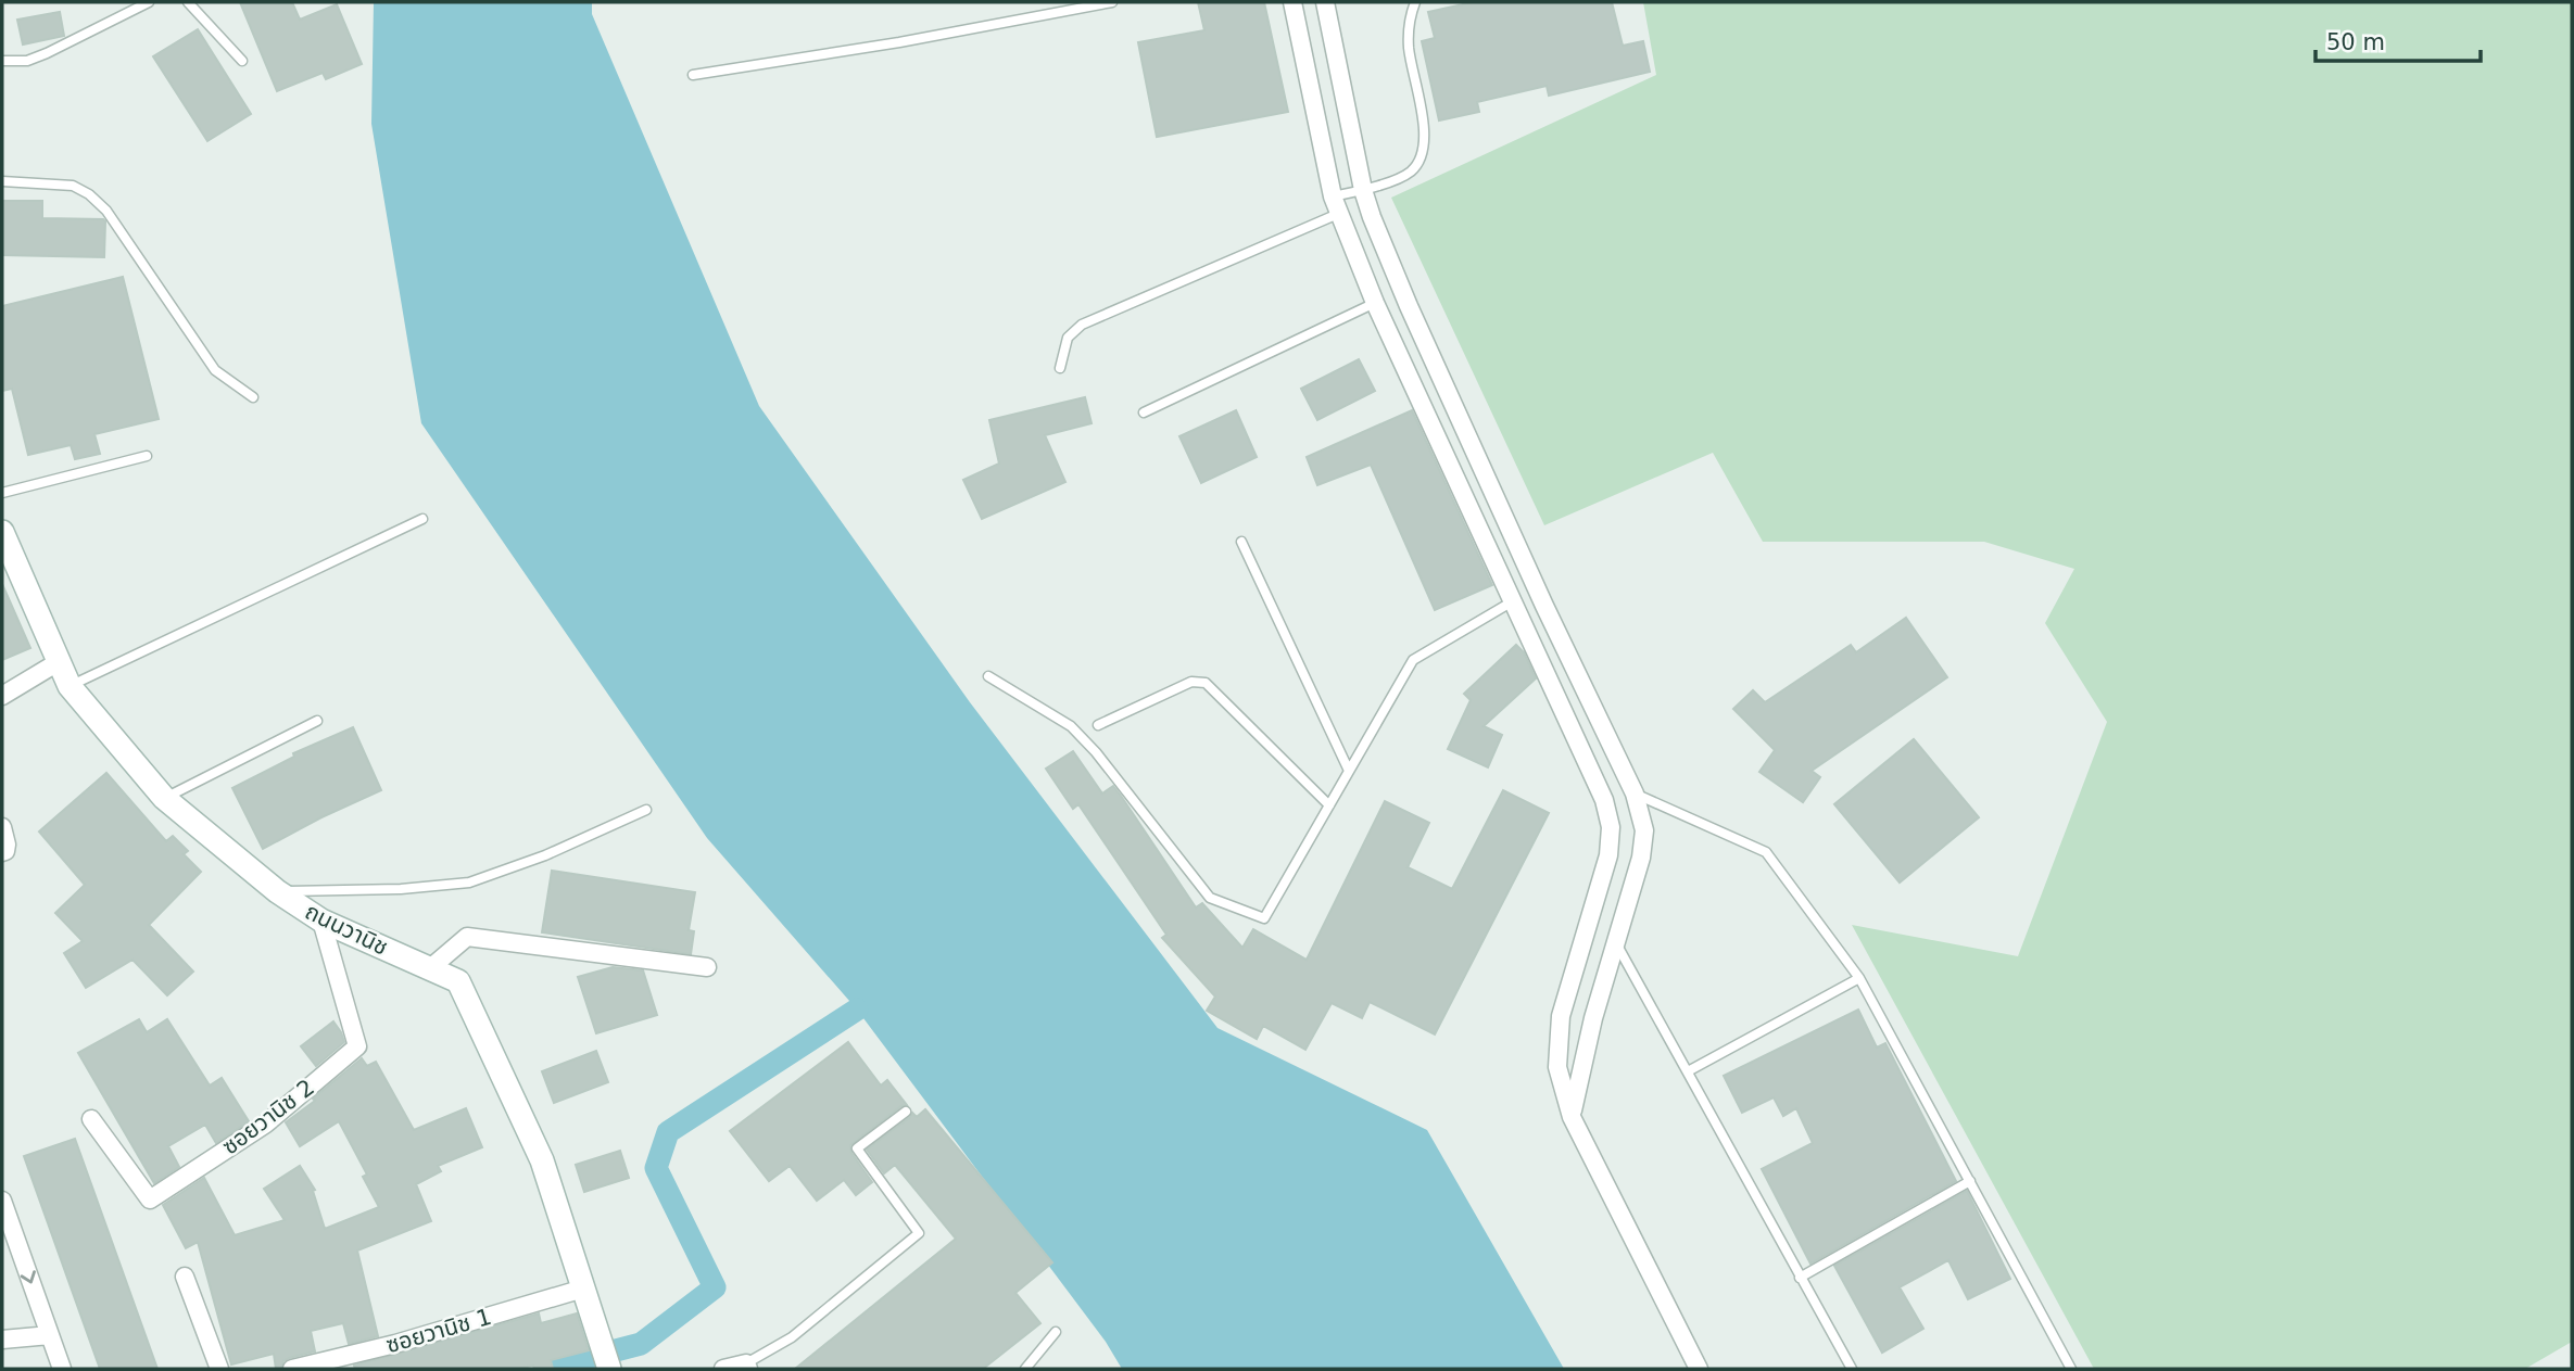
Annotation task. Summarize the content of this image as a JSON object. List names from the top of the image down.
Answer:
{
  "streets": {
    "street": ["ถนนวานิช", "ซอยวานิช 2", "ซอยวานิช 1"]
  },
  "crossings": [
    ["ถนนวานิช", "ซอยวานิช 2"],
    ["ถนนวานิช", "ซอยวานิช 1"]
  ],
  "scale_bar": "50 m"
}
